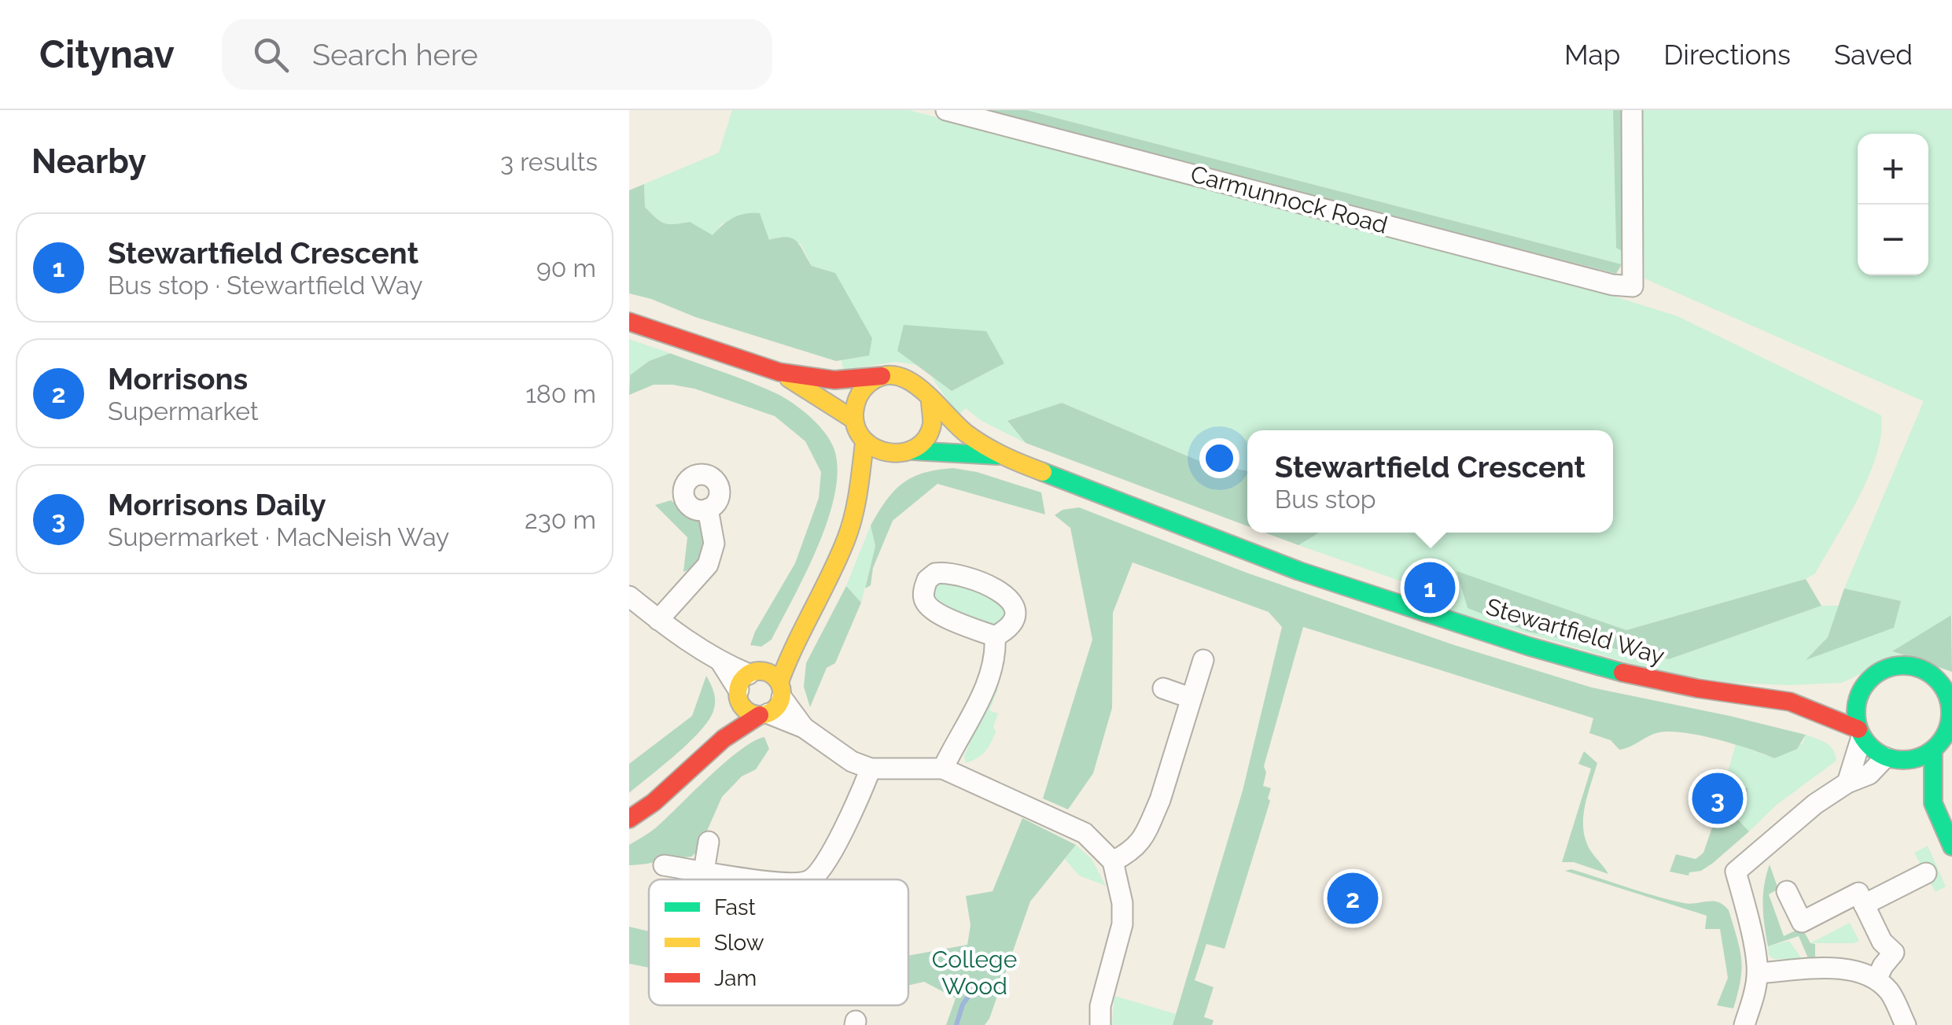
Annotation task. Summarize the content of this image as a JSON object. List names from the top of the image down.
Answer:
{
  "streets": {
    "street": ["Carmunnock Road", "Stewartfield Way"]
  },
  "parks": ["College Wood"],
  "legend": ["Fast", "Slow", "Jam"],
  "page": {
    "header": "Citynav",
    "search": "Search here",
    "nav": ["Map", "Directions", "Saved"],
    "heading": ["Nearby", "3 results"],
    "map_buttons": ["+", "−"],
    "list": [
      {
        "mark": "1",
        "name": "Stewartfield Crescent",
        "note": "Bus stop · Stewartfield Way",
        "value": "90 m"
      },
      {
        "mark": "2",
        "name": "Morrisons",
        "note": "Supermarket",
        "value": "180 m"
      },
      {
        "mark": "3",
        "name": "Morrisons Daily",
        "note": "Supermarket · MacNeish Way",
        "value": "230 m"
      }
    ],
    "popup": ["Stewartfield Crescent", "Bus stop"],
    "pins": ["1", "3", "2"]
  }
}
